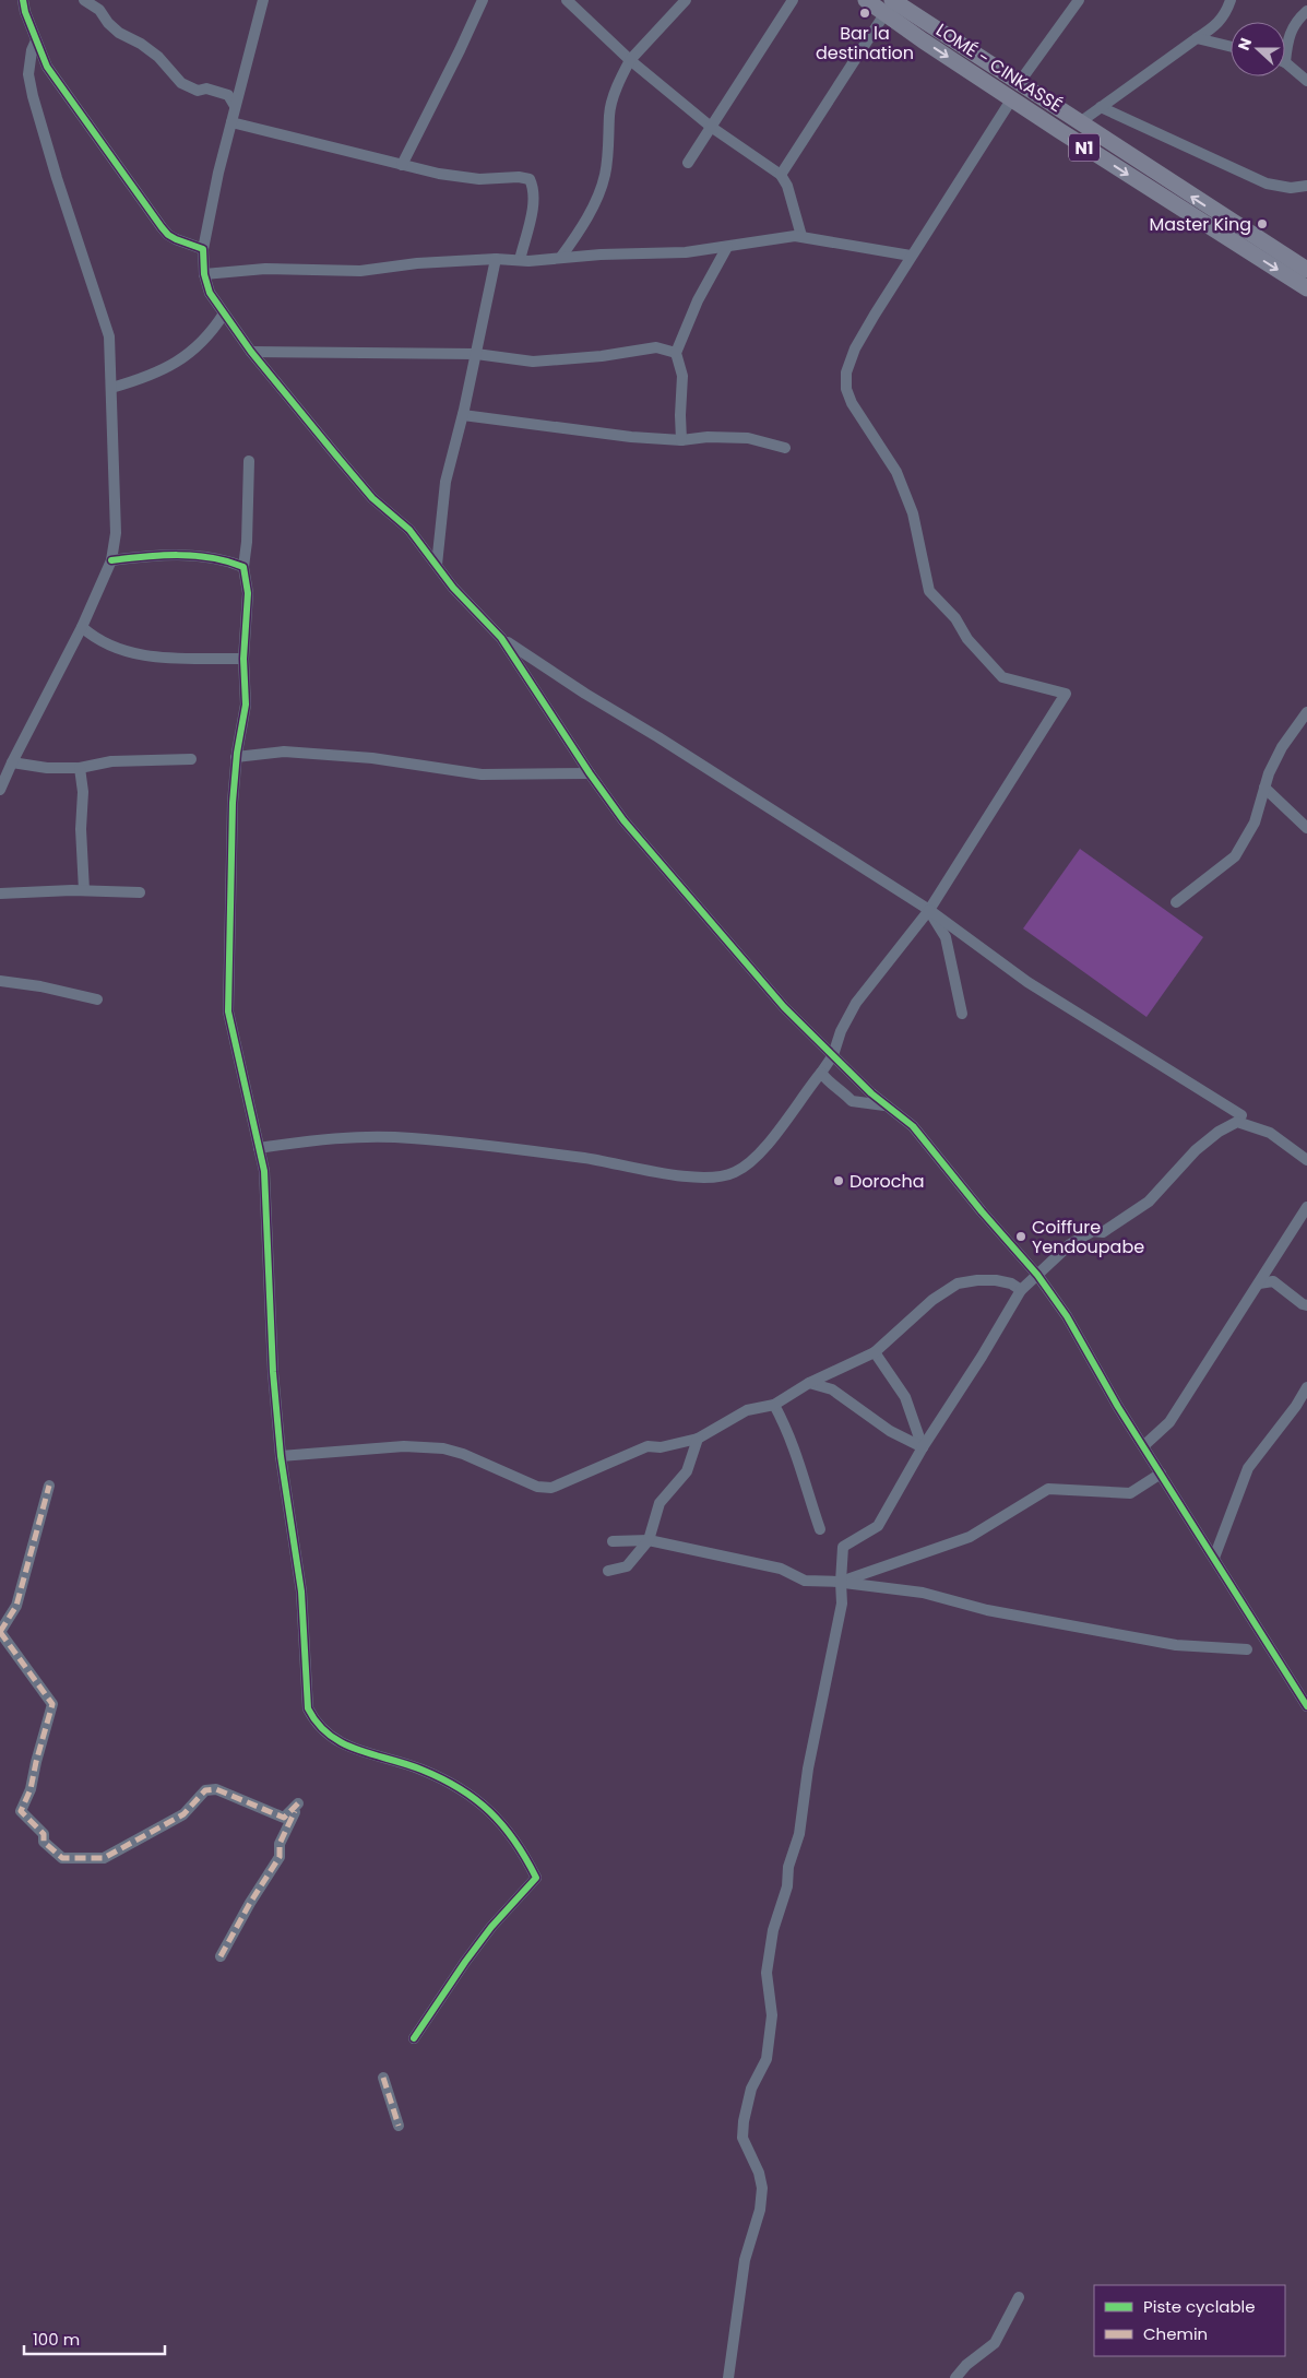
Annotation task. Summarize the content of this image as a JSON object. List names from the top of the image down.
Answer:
{
  "streets": {
    "highway": ["LOMÉ - CINKASSÉ", "N1"]
  },
  "places": [
    "Bar la destination",
    "Master King",
    "Dorocha",
    "Coiffure Yendoupabe"
  ],
  "legend": ["Piste cyclable", "Chemin"],
  "scale_bar": "100 m",
  "north": "left"
}
